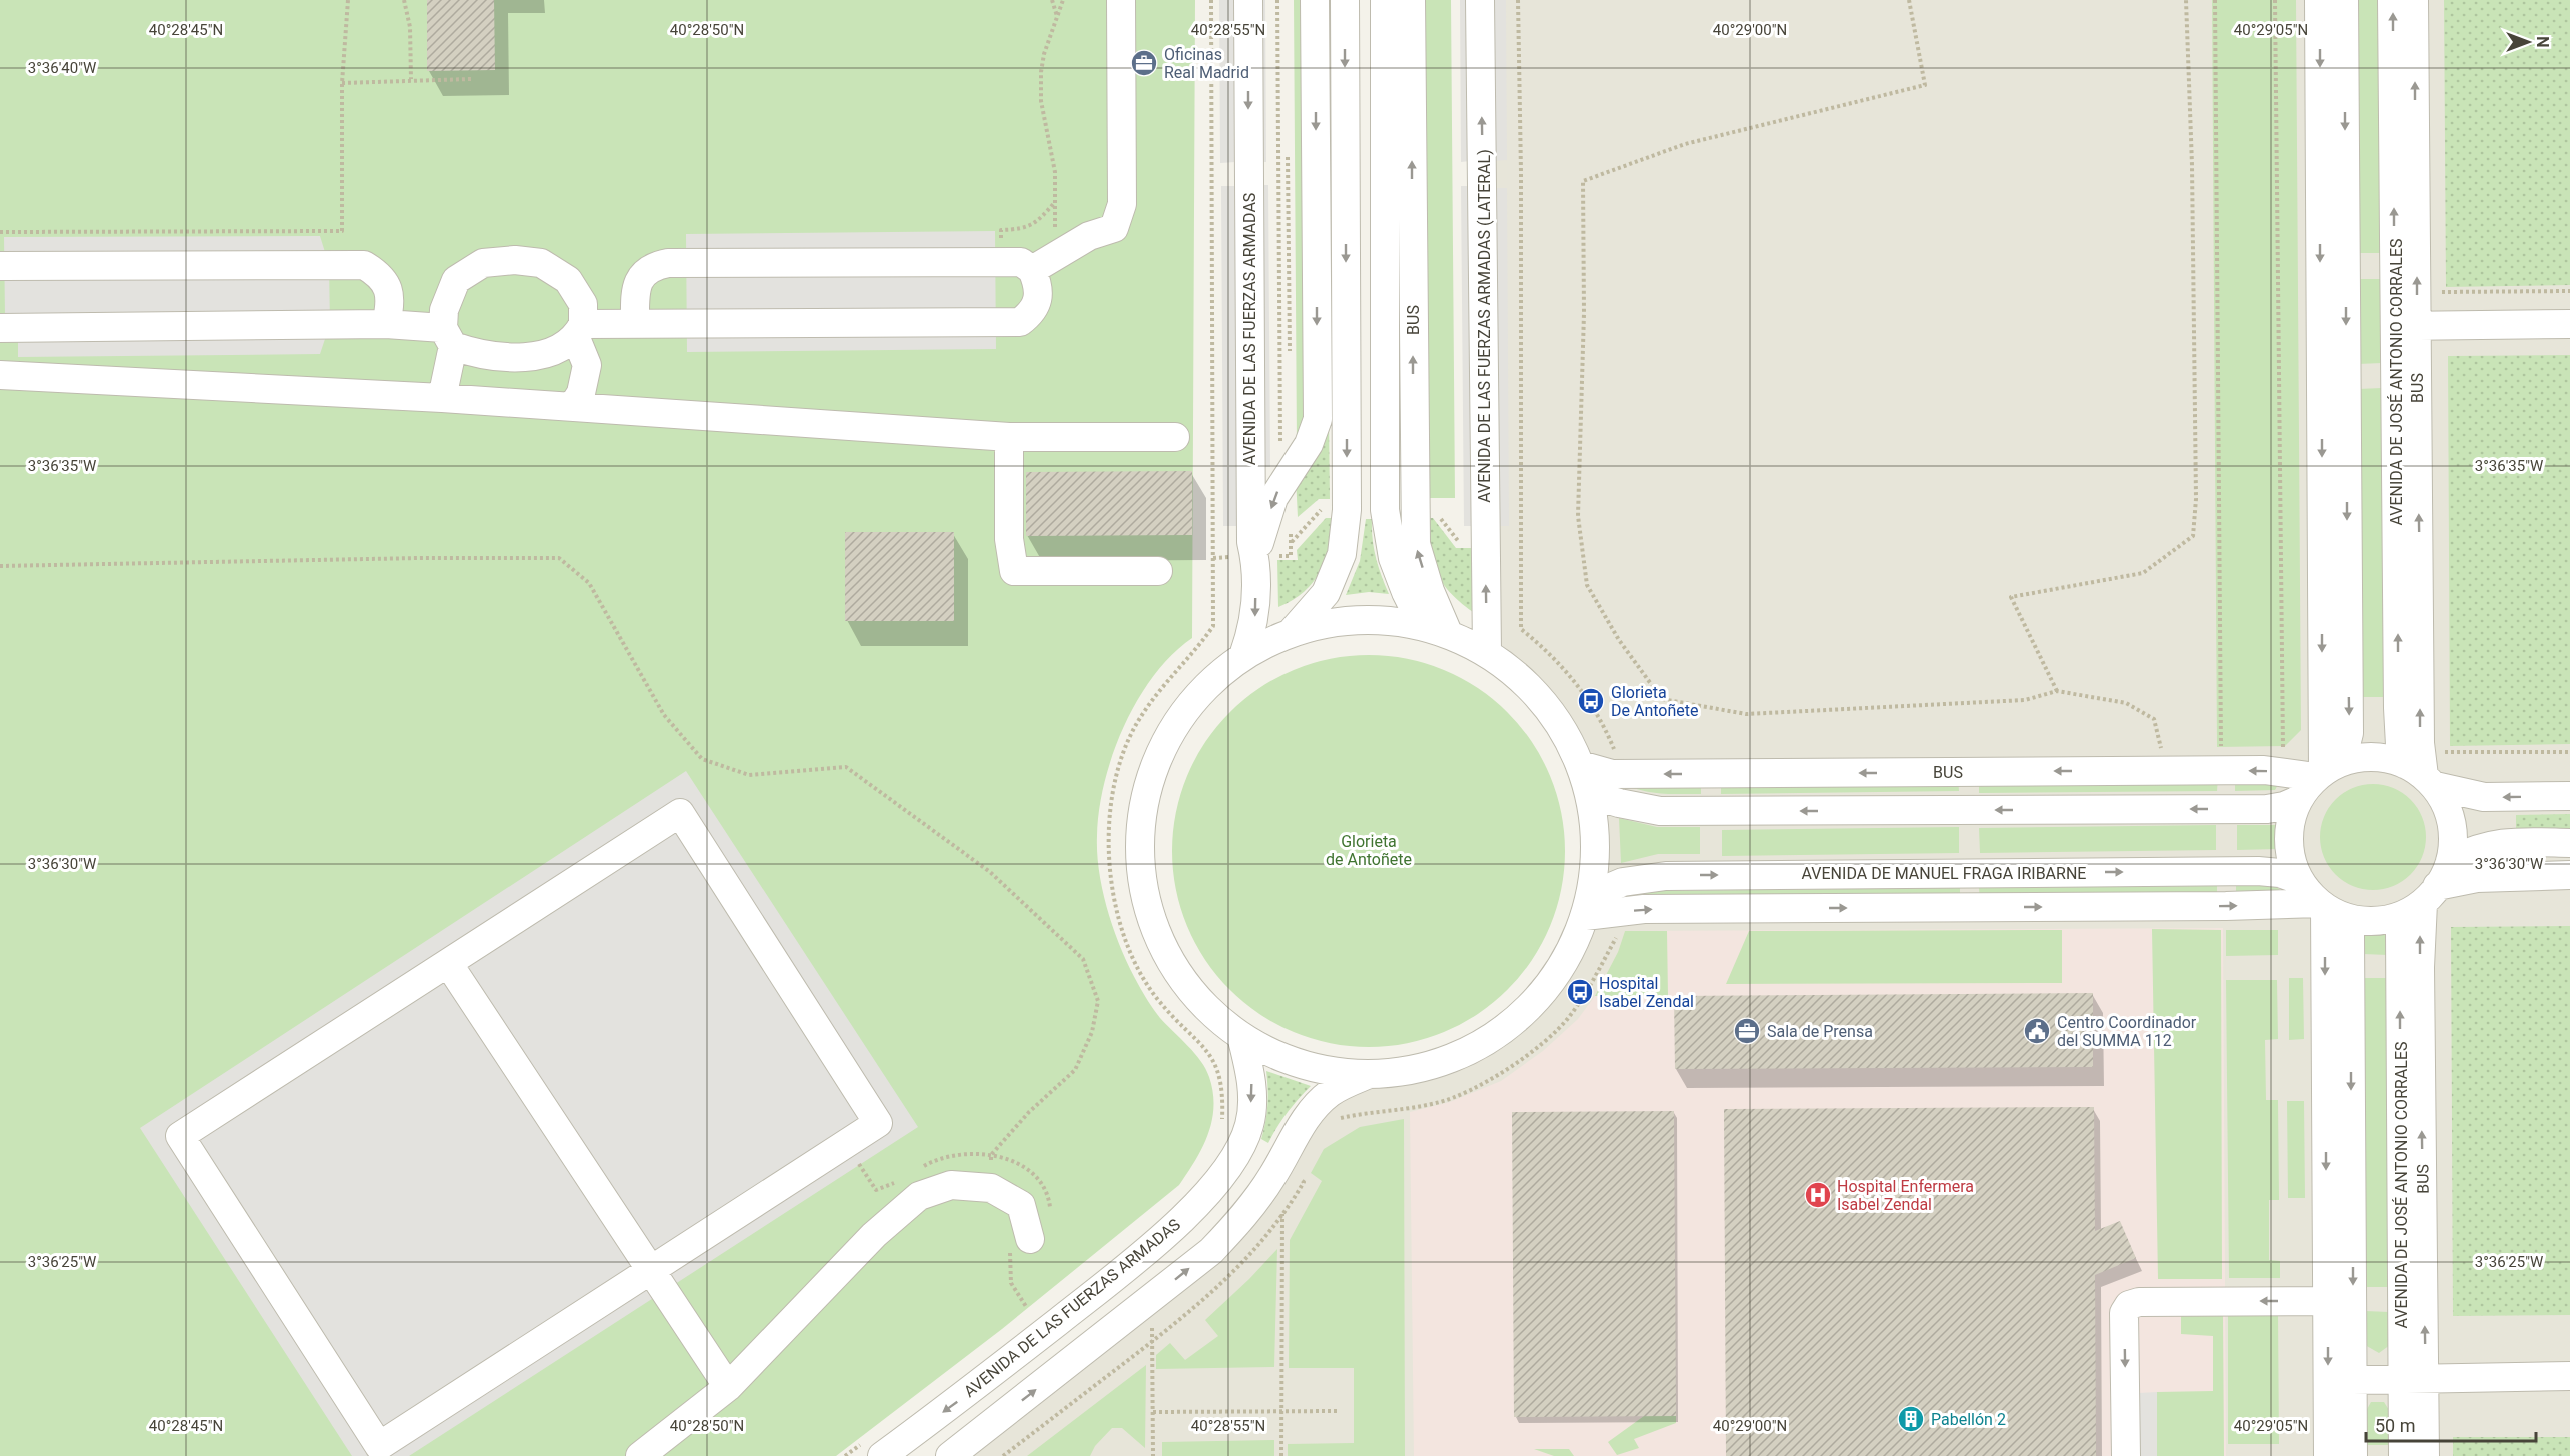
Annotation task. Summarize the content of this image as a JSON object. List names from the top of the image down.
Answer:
{
  "streets": {
    "street": [
      "BUS",
      "AVENIDA DE LAS FUERZAS ARMADAS (LATERAL)",
      "AVENIDA DE LAS FUERZAS ARMADAS",
      "AVENIDA DE JOSÉ ANTONIO CORRALES",
      "AVENIDA DE MANUEL FRAGA IRIBARNE"
    ]
  },
  "crossings": [
    ["BUS", "AVENIDA DE JOSÉ ANTONIO CORRALES"],
    ["BUS", "AVENIDA DE MANUEL FRAGA IRIBARNE"],
    ["AVENIDA DE JOSÉ ANTONIO CORRALES", "AVENIDA DE MANUEL FRAGA IRIBARNE"]
  ],
  "parks": ["Glorieta de Antoñete"],
  "places": {
    "office": ["Oficinas Real Madrid", "Sala de Prensa"],
    "bus stop": ["Glorieta De Antoñete", "Hospital Isabel Zendal"],
    "public building": ["Centro Coordinador del SUMMA 112"],
    "hospital": ["Hospital Enfermera Isabel Zendal"],
    "building": ["Pabellón 2"]
  },
  "scale_bar": "50 m",
  "north": "right",
  "coordinates": [
    "40°28'45\"N",
    "40°28'50\"N",
    "40°28'55\"N",
    "40°29'00\"N",
    "40°29'05\"N",
    "3°36'40\"W",
    "3°36'35\"W",
    "3°36'30\"W",
    "3°36'25\"W"
  ]
}
